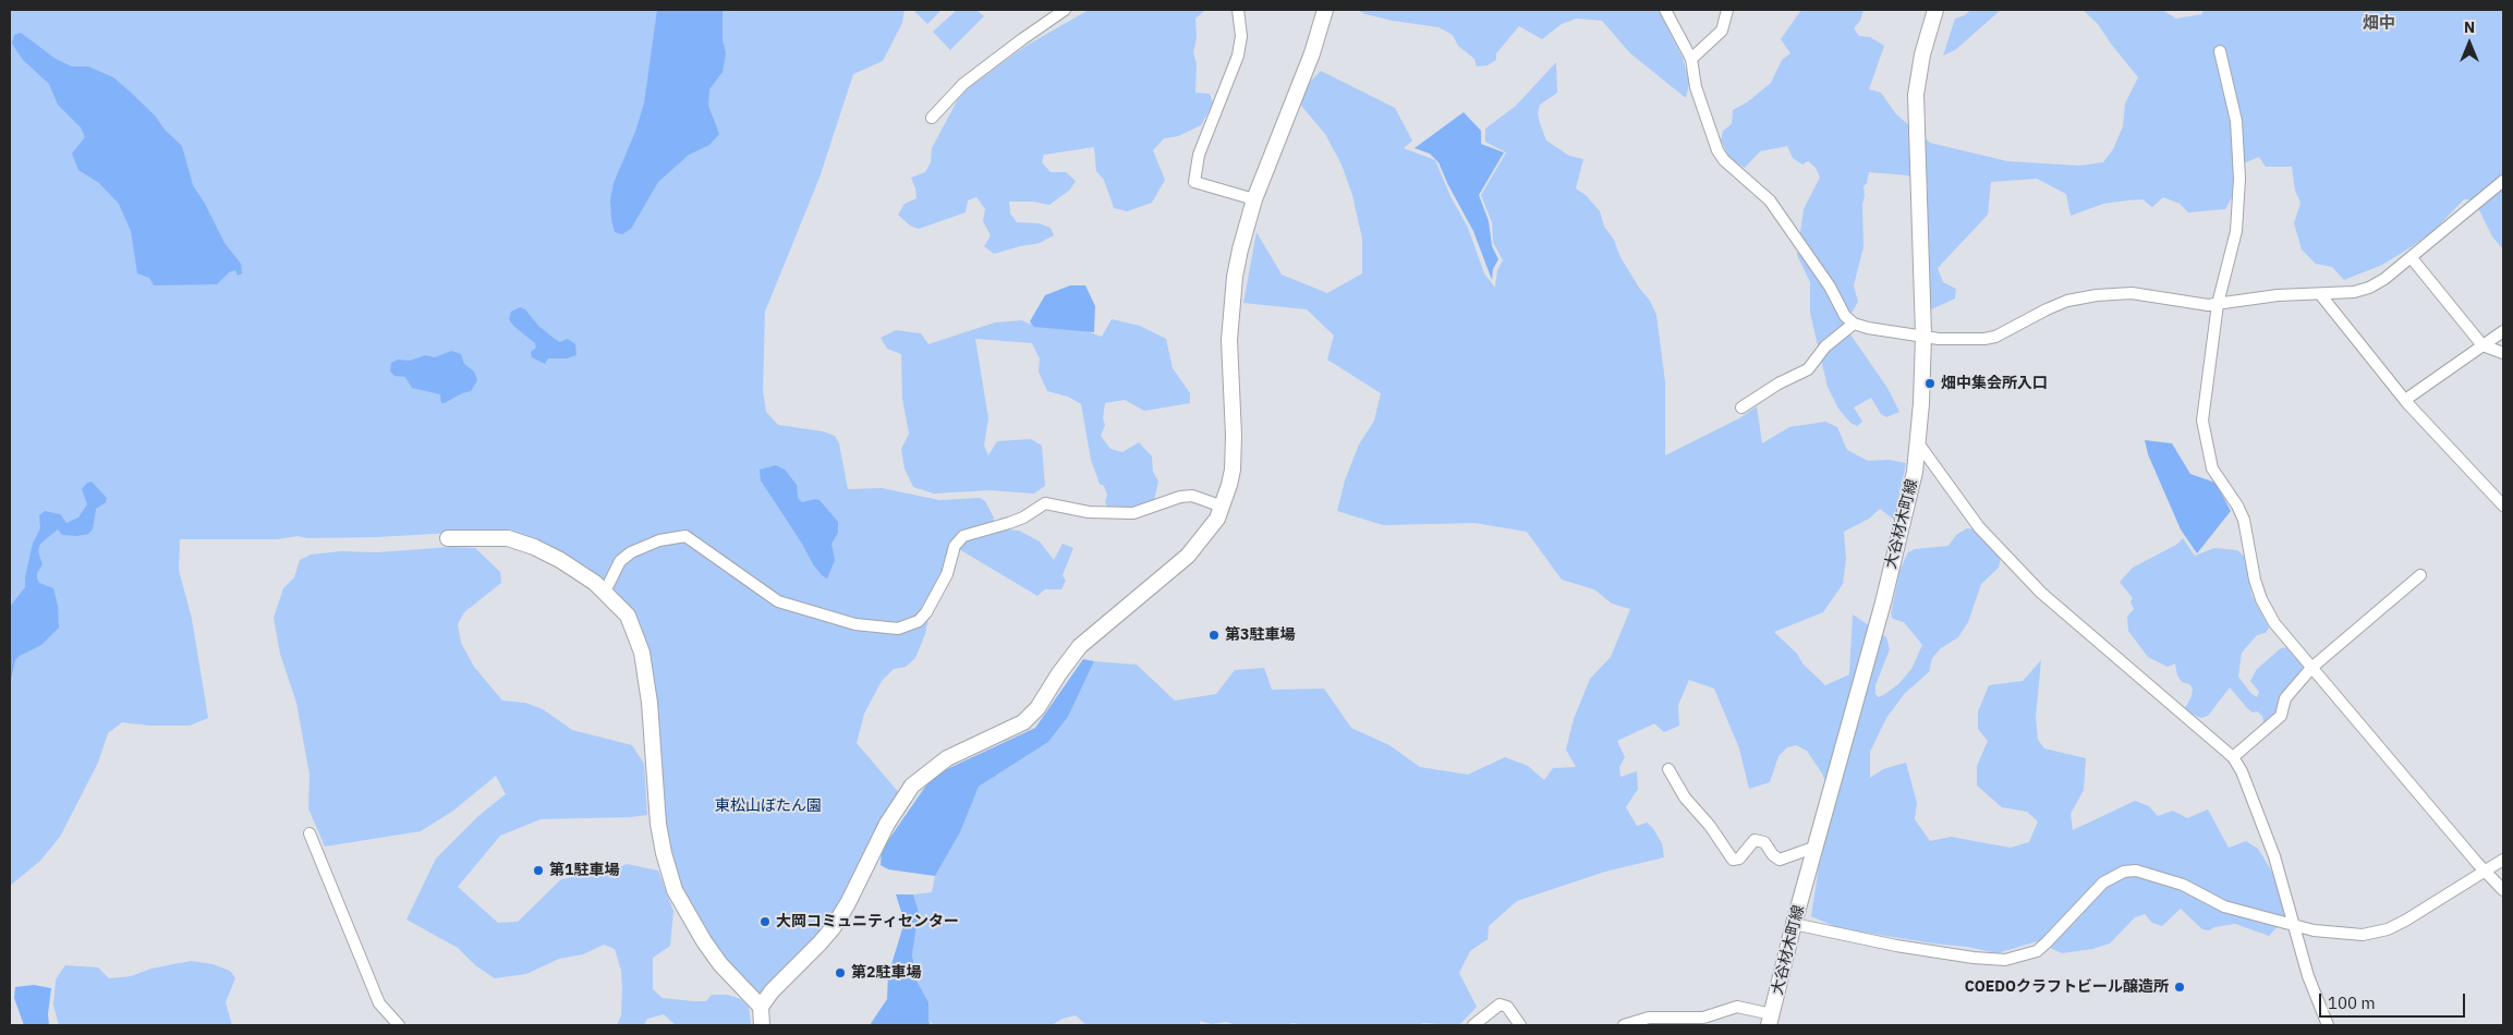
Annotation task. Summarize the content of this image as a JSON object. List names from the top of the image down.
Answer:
{
  "streets": {
    "street": ["大谷材木町線"]
  },
  "districts": ["畑中"],
  "parks": ["東松山ぼたん園"],
  "places": [
    "畑中集会所入口",
    "第3駐車場",
    "第1駐車場",
    "大岡コミュニティセンター",
    "第2駐車場",
    "COEDOクラフトビール醸造所"
  ],
  "scale_bar": "100 m",
  "north": "top"
}
